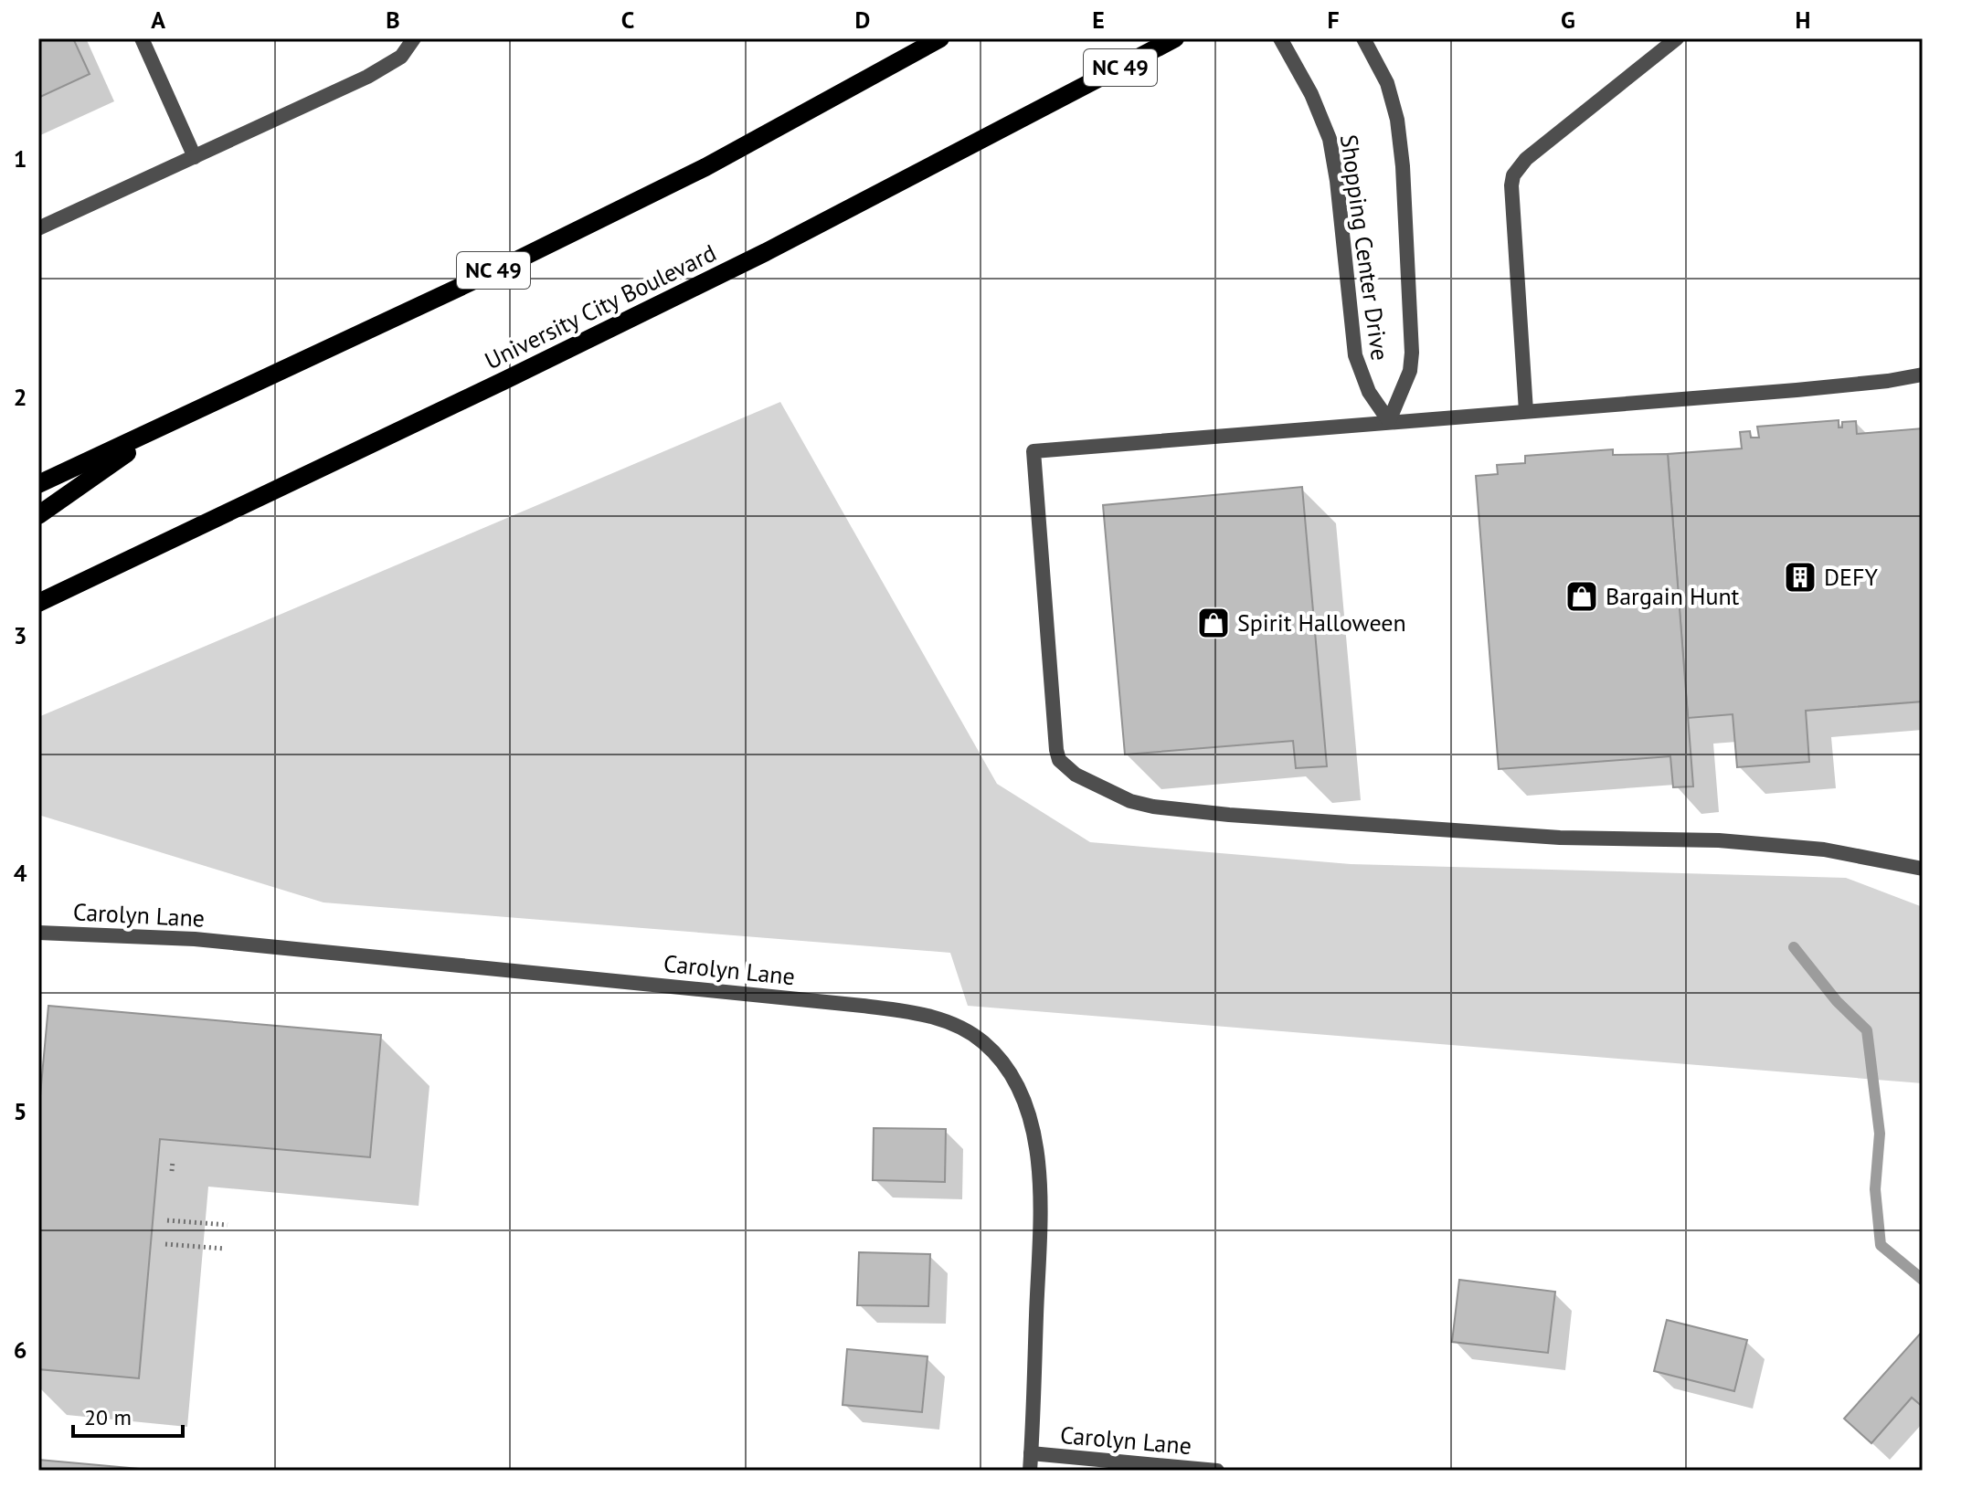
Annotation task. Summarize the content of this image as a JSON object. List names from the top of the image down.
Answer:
{
  "streets": {
    "main road": ["NC 49", "University City Boulevard"],
    "street": ["Shopping Center Drive", "Carolyn Lane"]
  },
  "places": {
    "building": ["DEFY"],
    "shop": ["Bargain Hunt", "Spirit Halloween"]
  },
  "scale_bar": "20 m",
  "grid": {
    "columns": [
      "A",
      "B",
      "C",
      "D",
      "E",
      "F",
      "G",
      "H"
    ],
    "rows": [
      "1",
      "2",
      "3",
      "4",
      "5",
      "6"
    ]
  }
}
